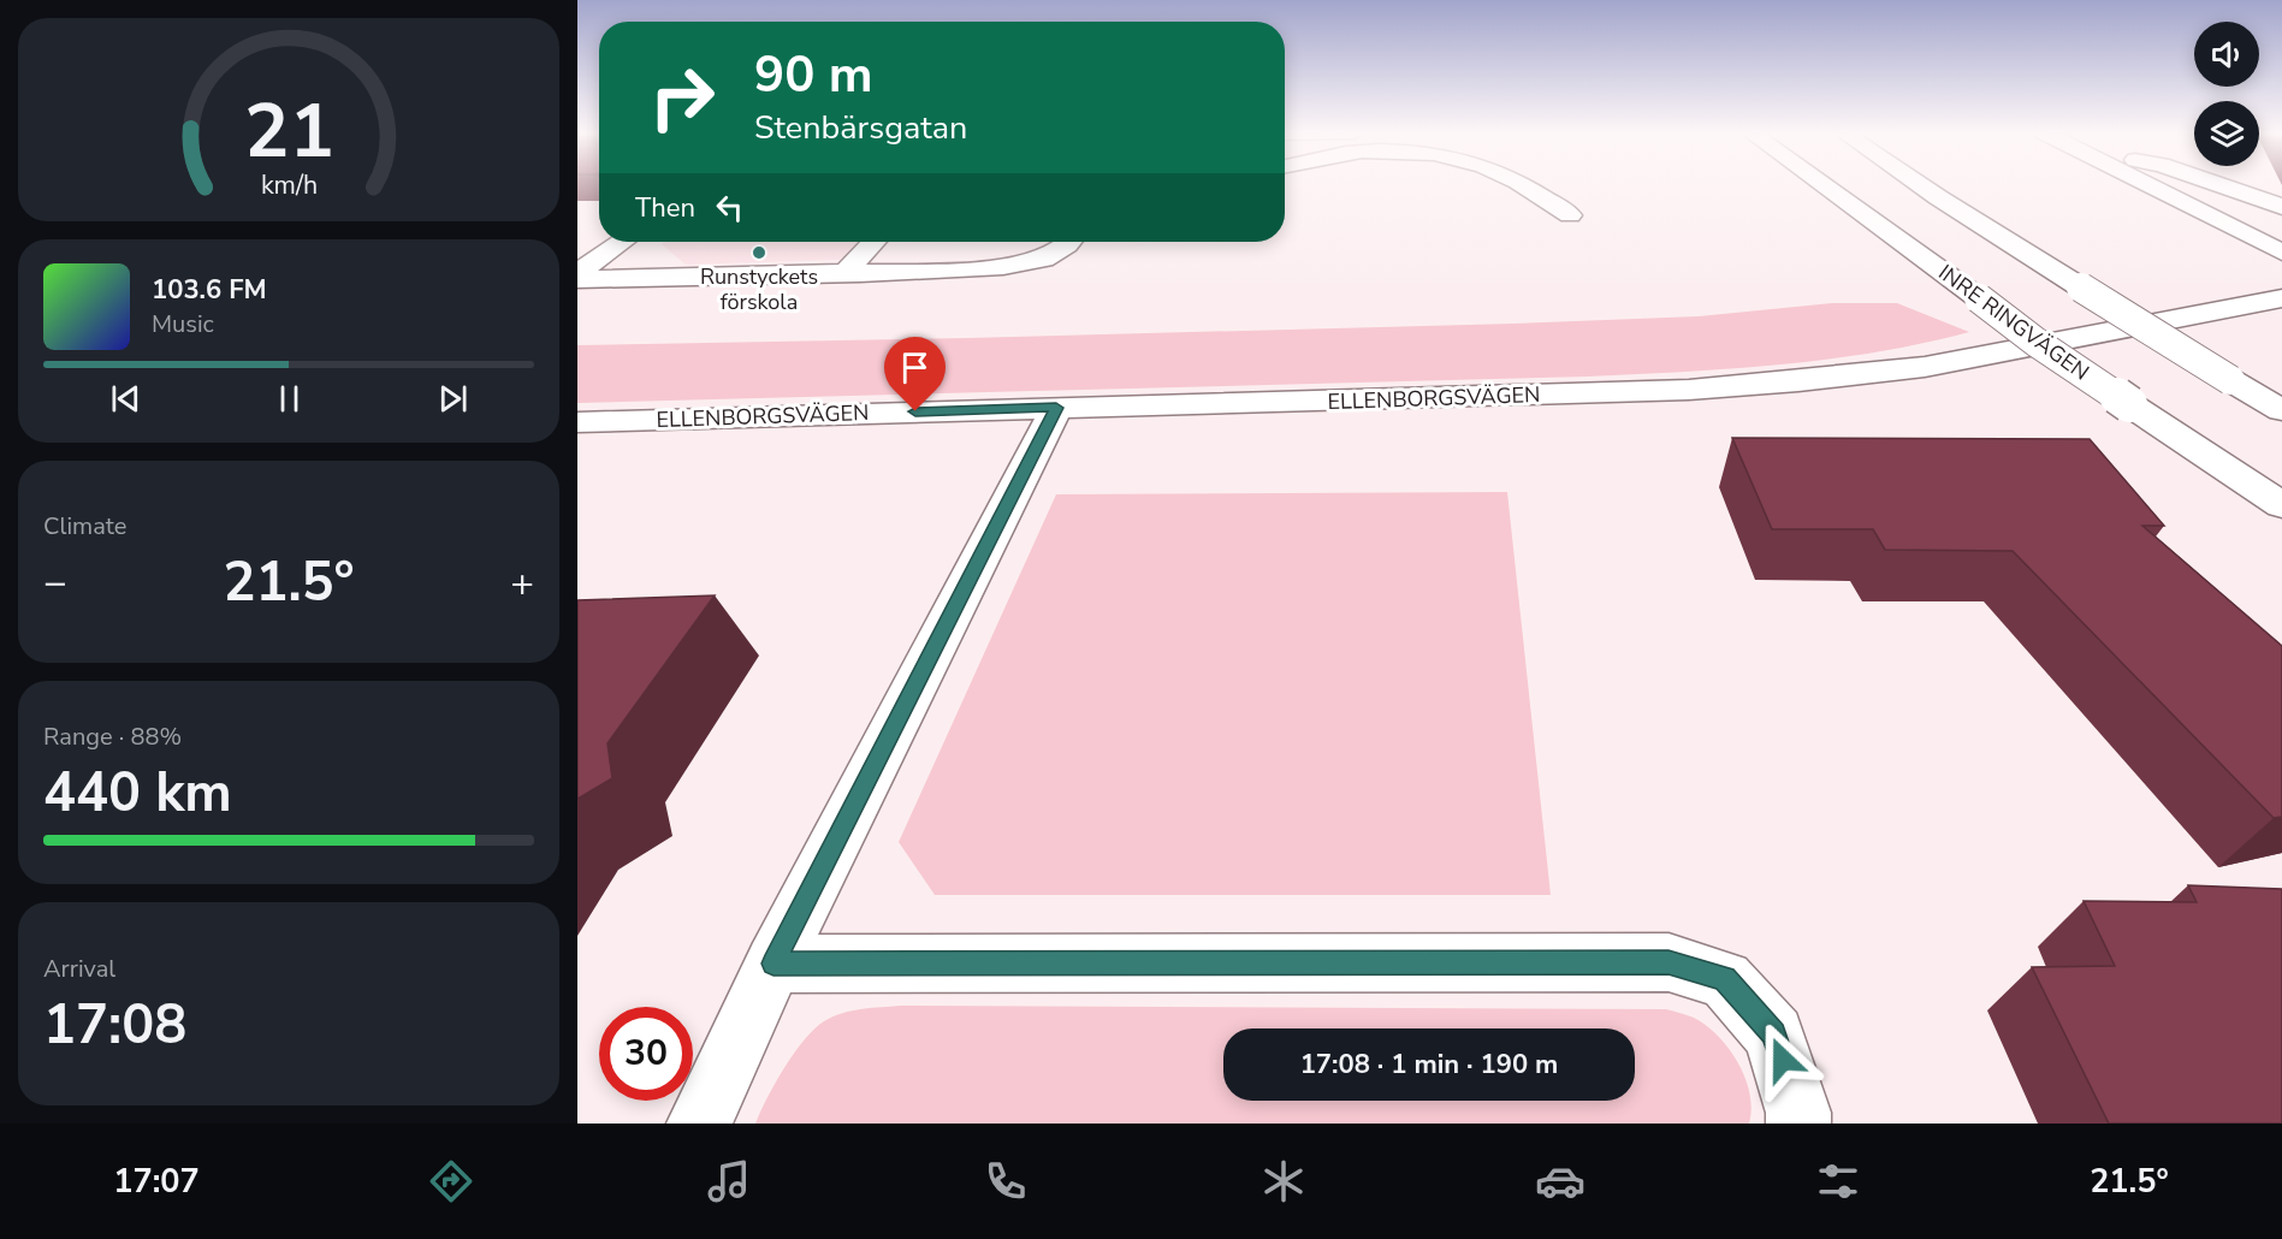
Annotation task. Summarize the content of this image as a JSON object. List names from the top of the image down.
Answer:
{
  "streets": {
    "main road": ["INRE RINGVÄGEN", "ELLENBORGSVÄGEN"]
  },
  "places": ["Runstyckets förskola"],
  "page": {
    "turn": ["90 m", "Stenbärsgatan"],
    "then": "Then",
    "song": ["103.6 FM", "Music"],
    "tile": [
      "Climate",
      ["Range · 88%", "440 km"],
      ["Arrival", "17:08"]
    ],
    "heat": ["−", "21.5°", "+"],
    "limit": "30",
    "trip": "17:08 · 1 min · 190 m",
    "tabs": ["17:07", "21.5°"],
    "gauge": ["21", "km/h"]
  }
}
